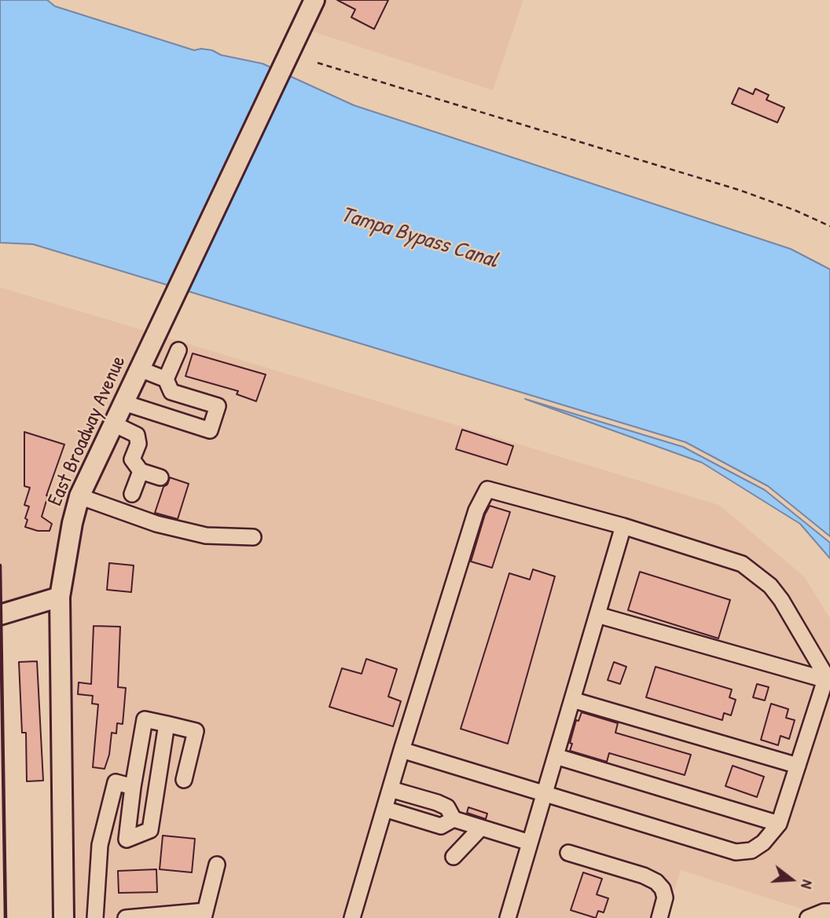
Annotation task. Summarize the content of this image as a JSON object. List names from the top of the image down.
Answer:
{
  "streets": {
    "main road": ["East Broadway Avenue"]
  },
  "water": ["Tampa Bypass Canal"],
  "north": "right"
}
